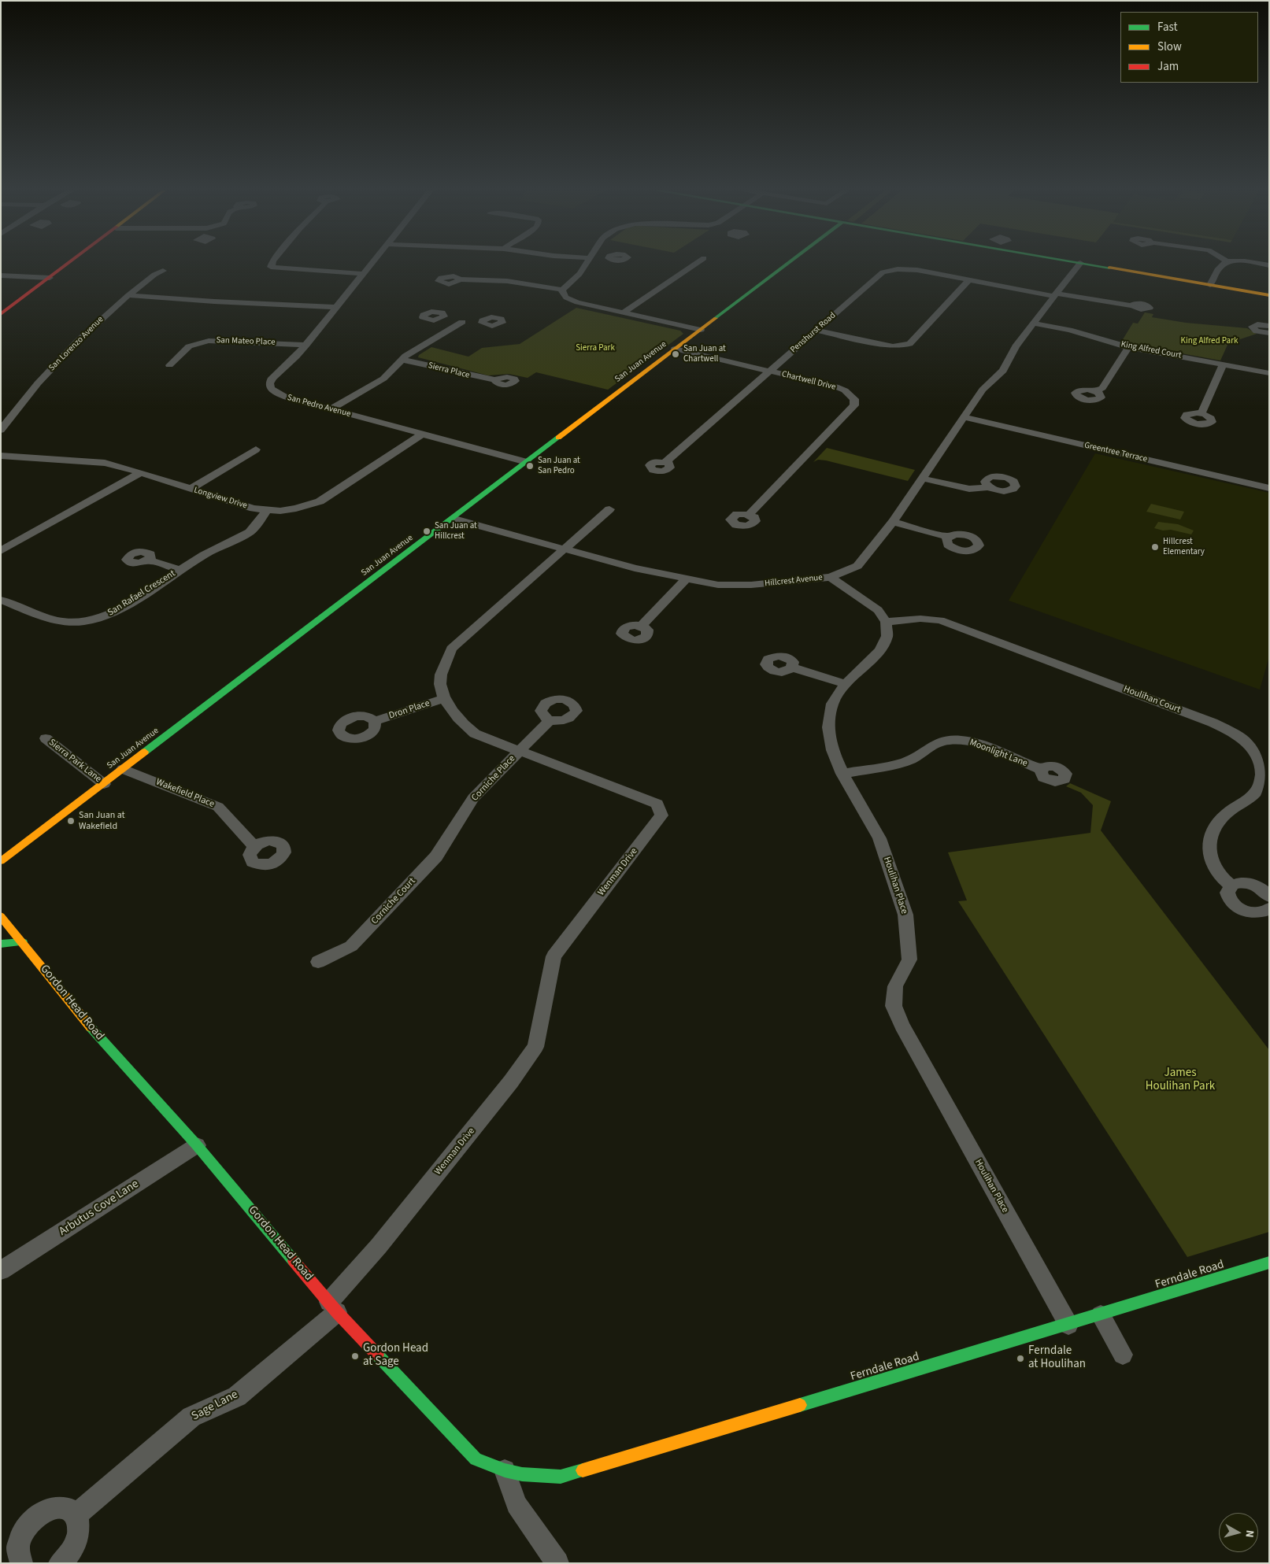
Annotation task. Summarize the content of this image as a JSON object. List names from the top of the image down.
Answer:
{
  "streets": {
    "street": [
      "Penshurst Road",
      "San Mateo Place",
      "San Lorenzo Avenue",
      "King Alfred Court",
      "San Juan Avenue",
      "Sierra Place",
      "Chartwell Drive",
      "San Pedro Avenue",
      "Greentree Terrace",
      "Longview Drive",
      "Hillcrest Avenue",
      "San Rafael Crescent",
      "Houlihan Court",
      "Dron Place",
      "Moonlight Lane",
      "Sierra Park Lane",
      "Corniche Place",
      "Wakefield Place",
      "Wenman Drive",
      "Houlihan Place",
      "Corniche Court",
      "Gordon Head Road",
      "Arbutus Cove Lane",
      "Ferndale Road",
      "Sage Lane"
    ]
  },
  "crossings": [
    ["Penshurst Road", "Chartwell Drive"],
    ["Penshurst Road", "Hillcrest Avenue"],
    ["San Mateo Place", "San Pedro Avenue"],
    ["King Alfred Court", "Hillcrest Avenue"],
    ["San Juan Avenue", "Chartwell Drive"],
    ["San Juan Avenue", "San Pedro Avenue"],
    ["San Juan Avenue", "Hillcrest Avenue"],
    ["San Juan Avenue", "Sierra Park Lane"],
    ["San Juan Avenue", "Wakefield Place"],
    ["San Pedro Avenue", "Longview Drive"],
    ["Greentree Terrace", "Hillcrest Avenue"],
    ["Longview Drive", "San Rafael Crescent"],
    ["Hillcrest Avenue", "Wenman Drive"],
    ["Houlihan Court", "Houlihan Place"],
    ["Dron Place", "Wenman Drive"],
    ["Moonlight Lane", "Houlihan Place"],
    ["Corniche Place", "Wenman Drive"],
    ["Corniche Place", "Corniche Court"],
    ["Wenman Drive", "Gordon Head Road"],
    ["Wenman Drive", "Sage Lane"],
    ["Houlihan Place", "Ferndale Road"],
    ["Gordon Head Road", "Arbutus Cove Lane"],
    ["Gordon Head Road", "Ferndale Road"],
    ["Gordon Head Road", "Sage Lane"]
  ],
  "parks": ["King Alfred Park", "Sierra Park", "James Houlihan Park"],
  "places": [
    "San Juan at Chartwell",
    "San Juan at San Pedro",
    "San Juan at Hillcrest",
    "Hillcrest Elementary",
    "San Juan at Wakefield",
    "Gordon Head at Sage",
    "Ferndale at Houlihan"
  ],
  "legend": ["Fast", "Slow", "Jam"],
  "north": "right"
}
